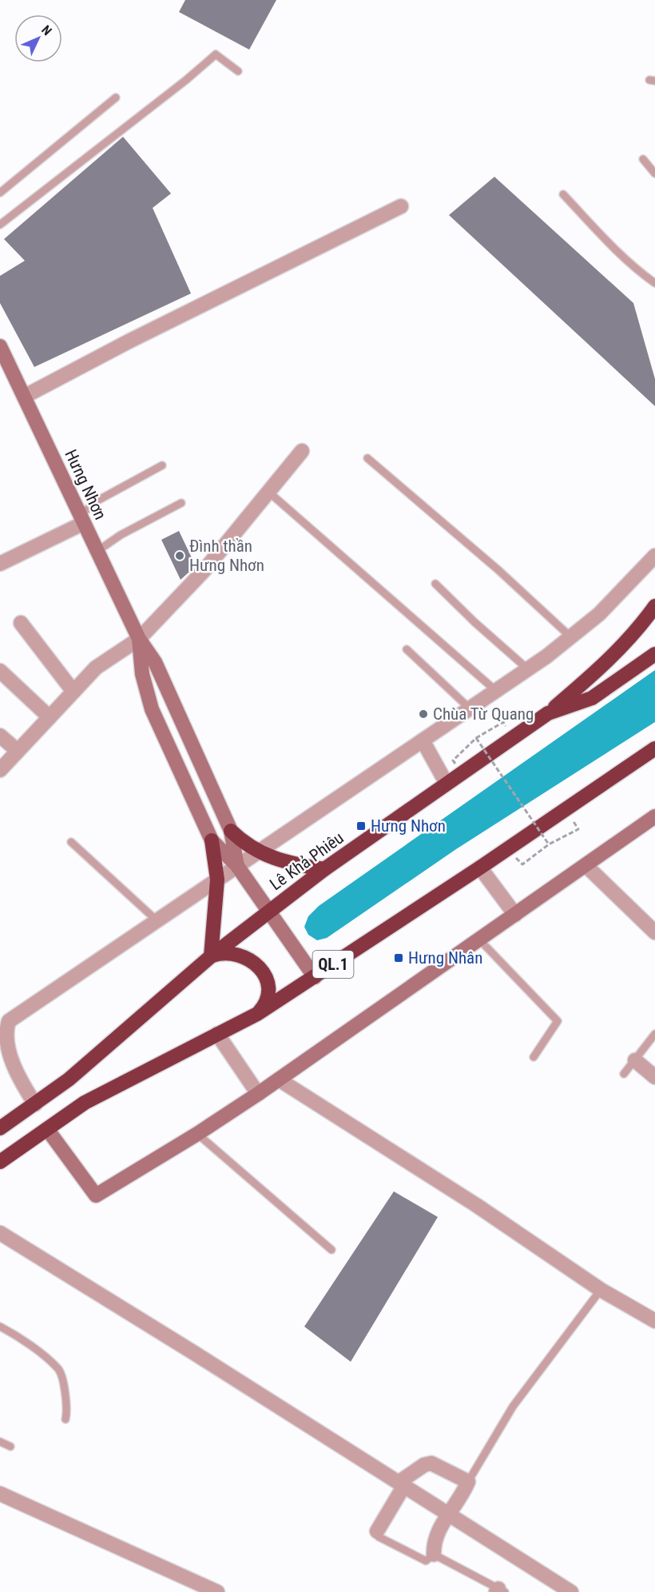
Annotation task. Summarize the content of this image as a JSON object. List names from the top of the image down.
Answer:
{
  "streets": {
    "highway": ["Lê Khả Phiêu", "QL.1"],
    "street": ["Hưng Nhơn"]
  },
  "crossings": [
    ["Hưng Nhơn", "Lê Khả Phiêu"],
    ["Hưng Nhơn", "QL.1"]
  ],
  "places": {
    "other": ["Đình thần Hưng Nhơn", "Chùa Từ Quang"],
    "transit": ["Hưng Nhơn", "Hưng Nhân"]
  },
  "north": "top right"
}
